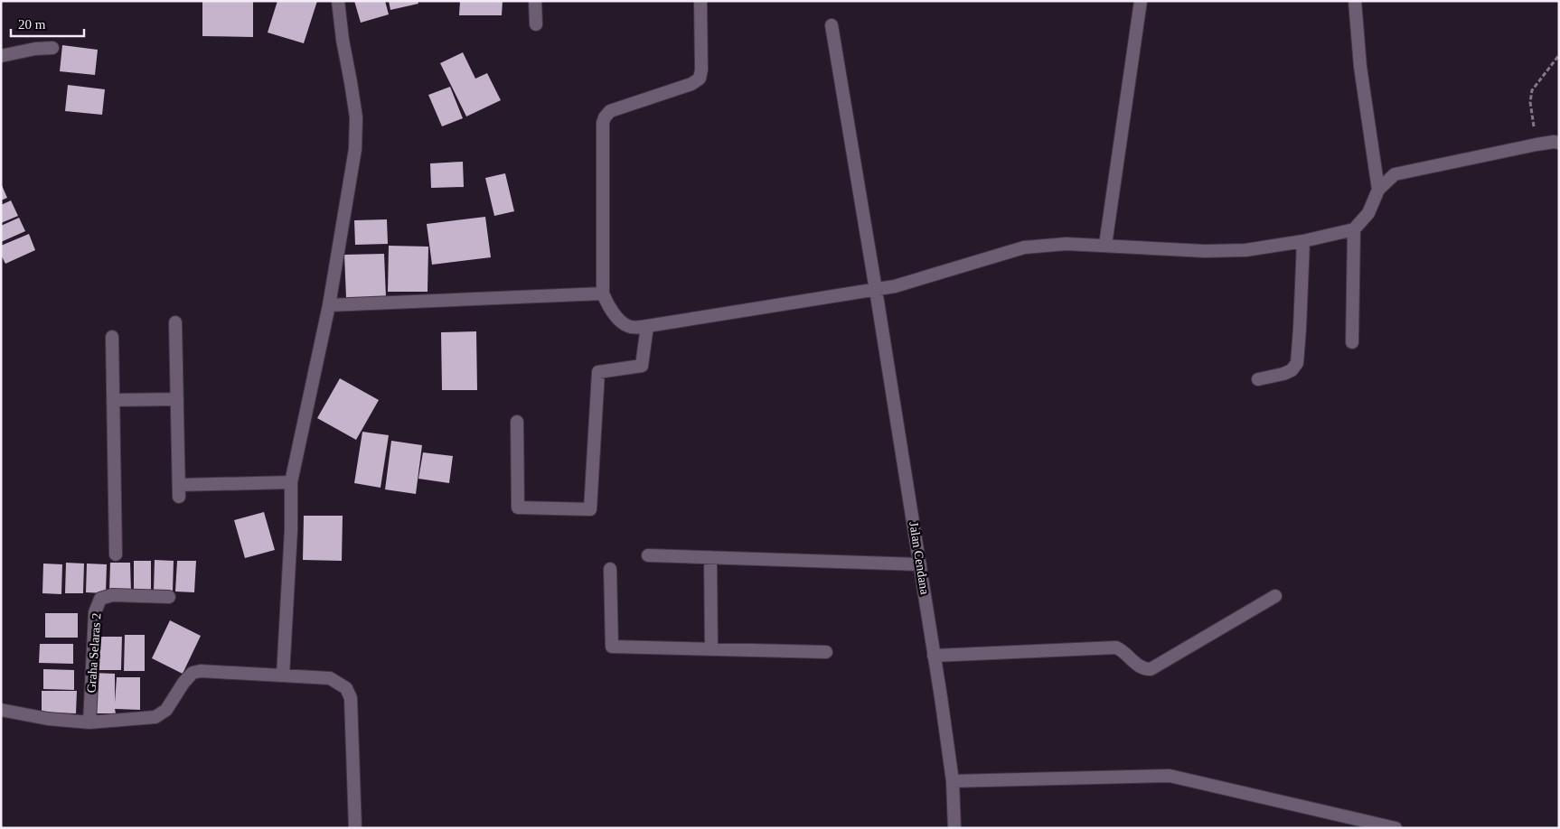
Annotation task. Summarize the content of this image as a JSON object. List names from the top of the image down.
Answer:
{
  "streets": {
    "street": ["Jalan Cendana", "Graha Selaras 2"]
  },
  "scale_bar": "20 m"
}
